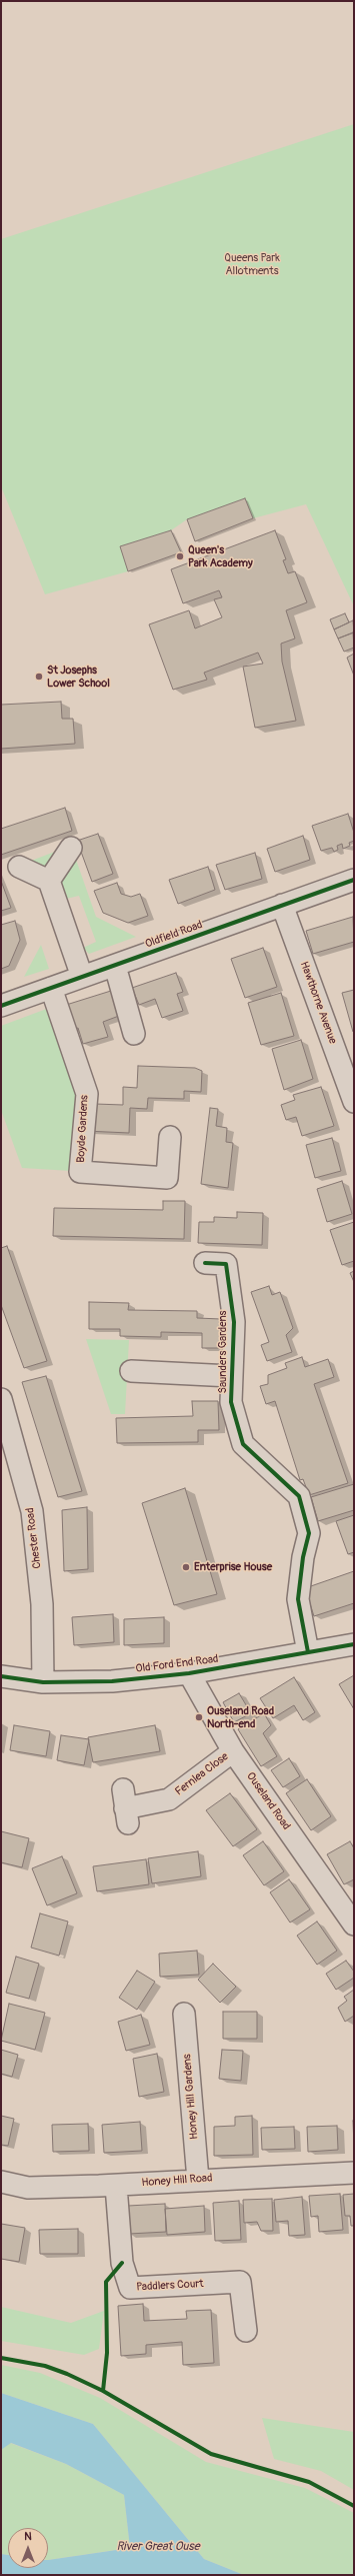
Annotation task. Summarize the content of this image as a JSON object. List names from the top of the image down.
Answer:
{
  "streets": {
    "street": [
      "Oldfield Road",
      "Hawthorne Avenue",
      "Boyde Gardens",
      "Saunders Gardens",
      "Chester Road",
      "Old Ford End Road",
      "Fernlea Close",
      "Ouseland Road",
      "Honey Hill Gardens",
      "Honey Hill Road",
      "Paddlers Court"
    ]
  },
  "crossings": [
    ["Oldfield Road", "Hawthorne Avenue"],
    ["Oldfield Road", "Boyde Gardens"],
    ["Saunders Gardens", "Old Ford End Road"],
    ["Chester Road", "Old Ford End Road"],
    ["Old Ford End Road", "Ouseland Road"],
    ["Fernlea Close", "Ouseland Road"],
    ["Honey Hill Gardens", "Honey Hill Road"],
    ["Honey Hill Road", "Paddlers Court"]
  ],
  "water": ["River Great Ouse"],
  "parks": ["Queens Park Allotments"],
  "places": [
    "Queen's Park Academy",
    "St Josephs Lower School",
    "Enterprise House",
    "Ouseland Road North-end"
  ],
  "north": "top"
}
